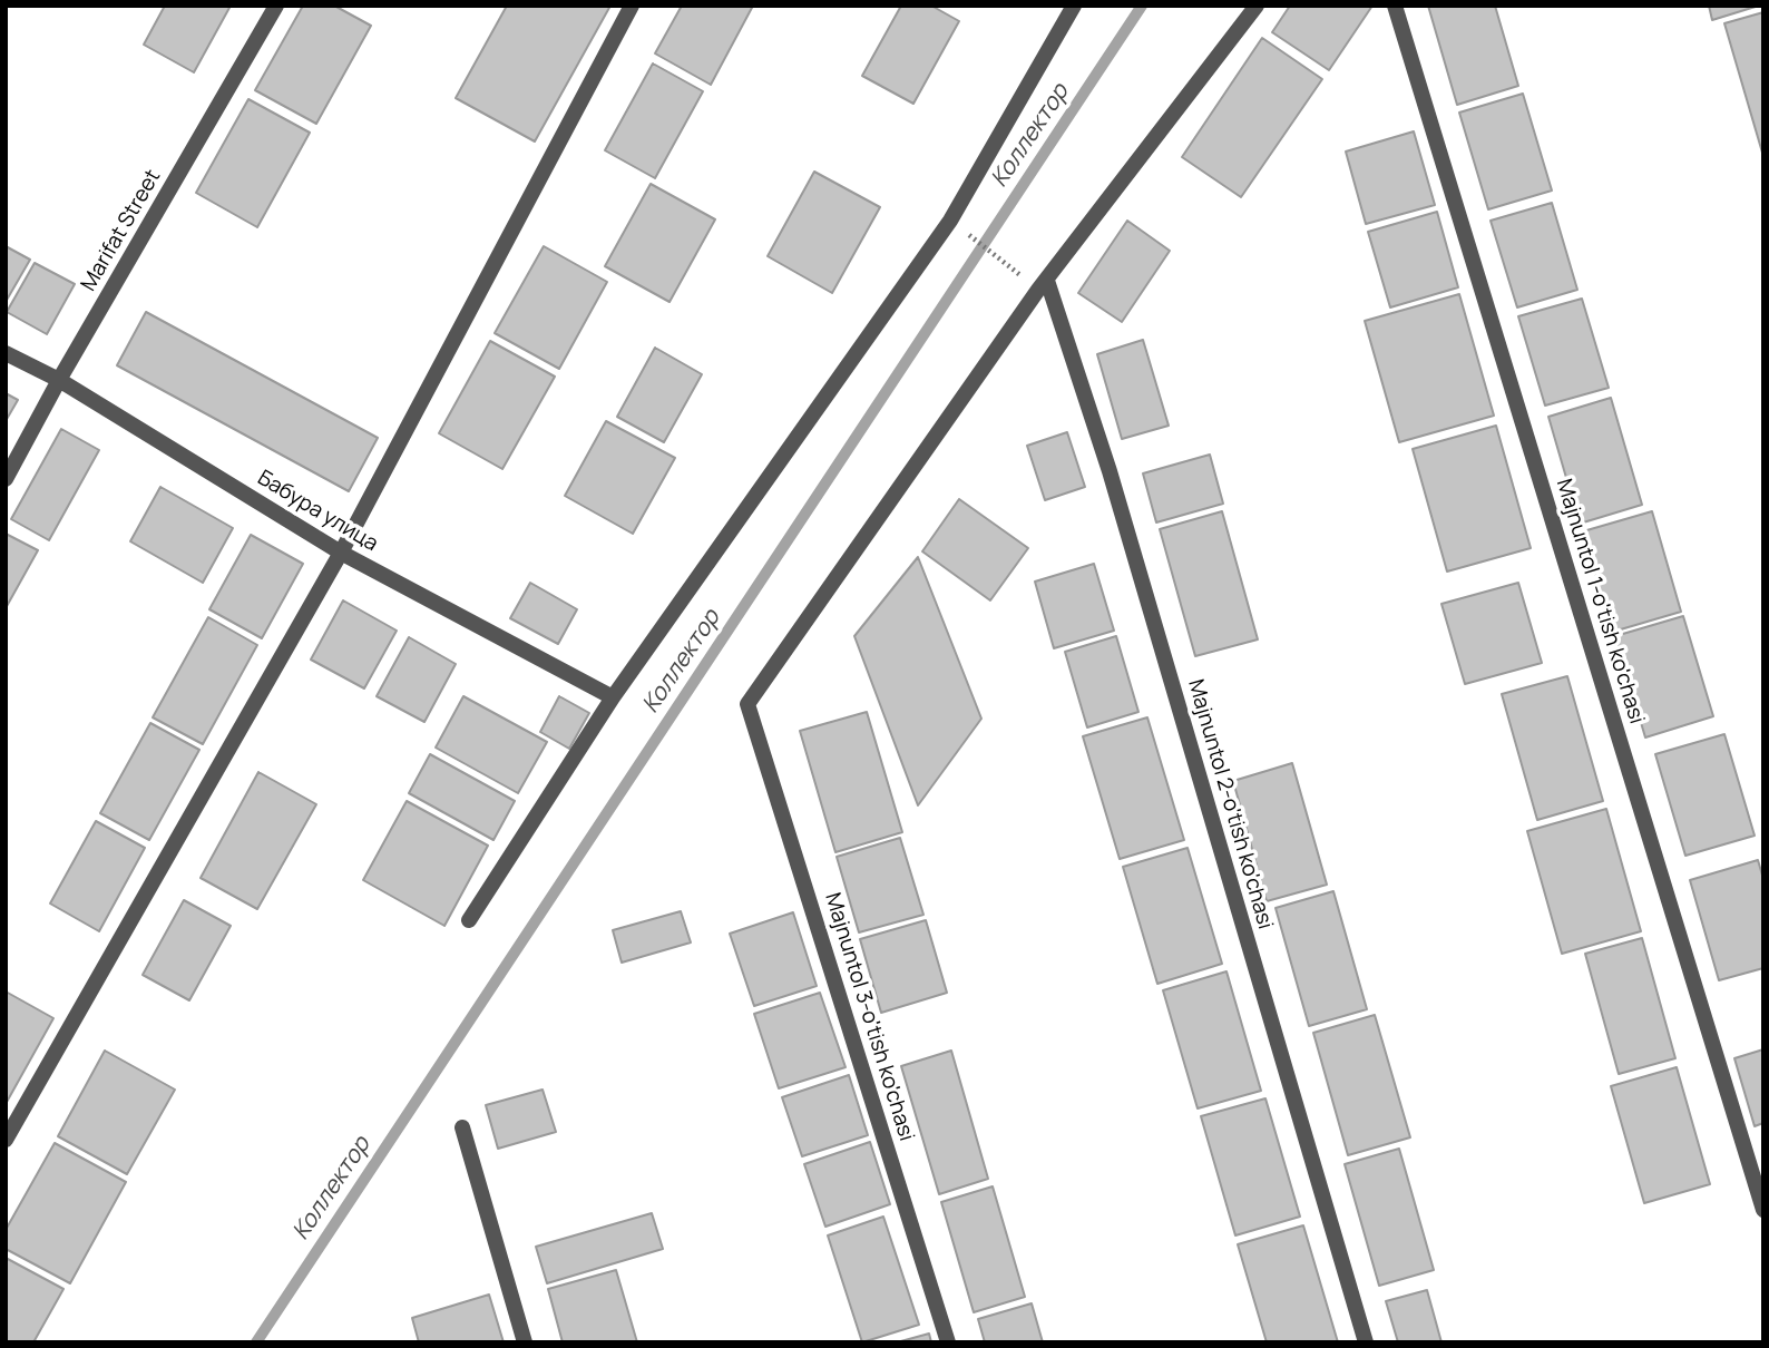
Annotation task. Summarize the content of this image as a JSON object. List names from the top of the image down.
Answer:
{
  "streets": {
    "street": [
      "Marifat Street",
      "Бабура улица",
      "Majnuntol 1-o'tish ko'chasi",
      "Majnuntol 2-o'tish ko'chasi",
      "Majnuntol 3-o'tish ko'chasi"
    ]
  },
  "crossings": [
    ["Marifat Street", "Бабура улица"],
    ["Majnuntol 2-o'tish ko'chasi", "Majnuntol 3-o'tish ko'chasi"]
  ],
  "water": ["Коллектор"]
}
